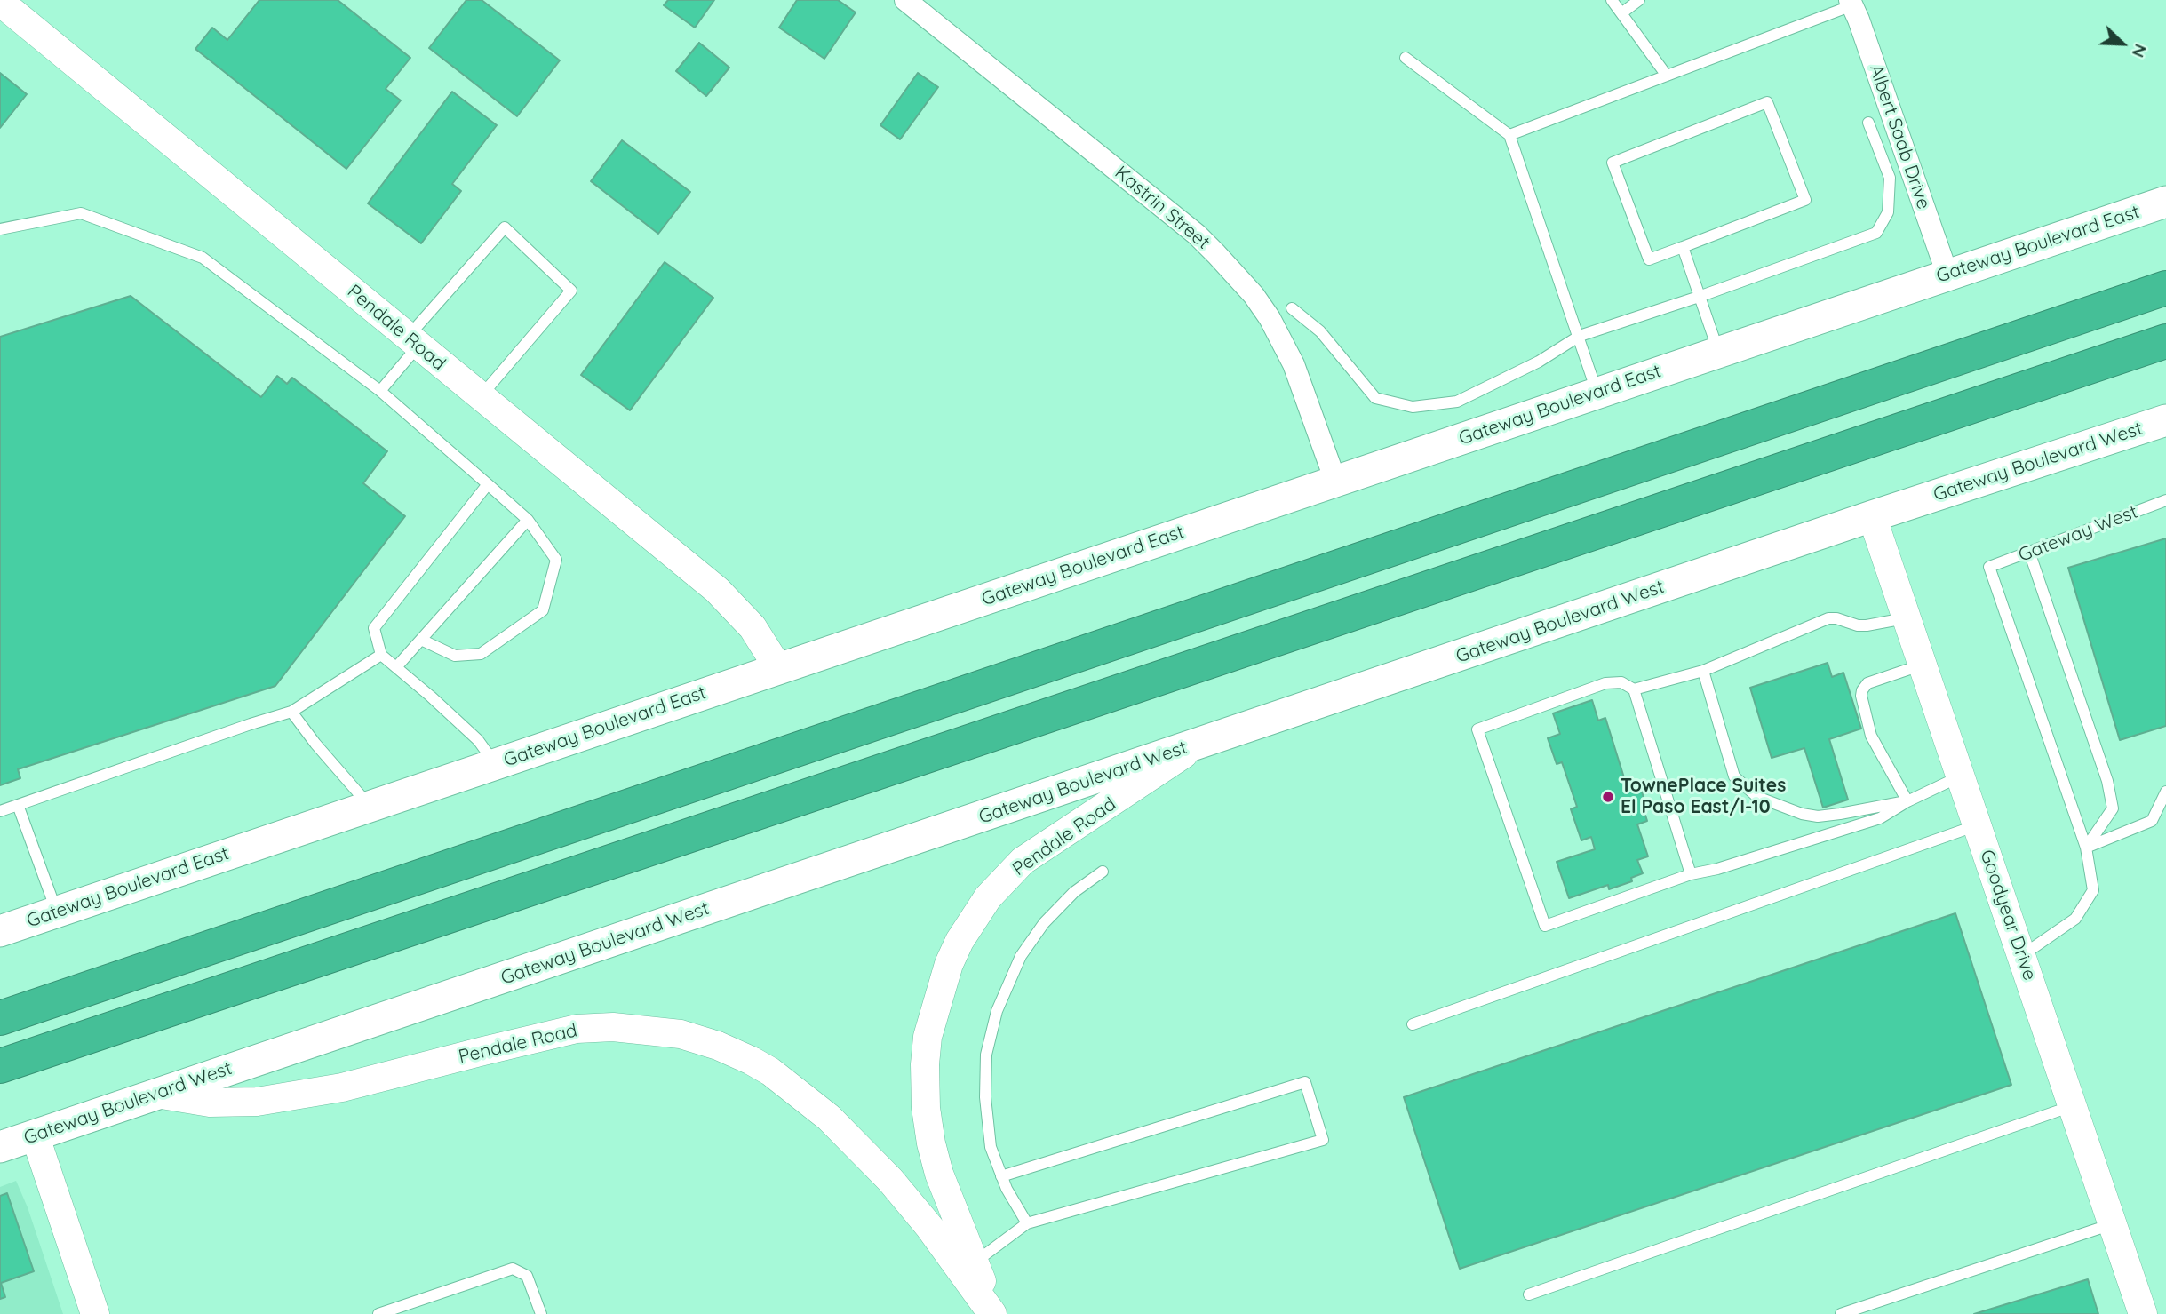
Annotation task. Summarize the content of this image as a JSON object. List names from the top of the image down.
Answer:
{
  "streets": {
    "main road": ["Gateway Boulevard East", "Gateway Boulevard West"],
    "street": [
      "Albert Saab Drive",
      "Kastrin Street",
      "Pendale Road",
      "Goodyear Drive"
    ],
    "lane": ["Gateway West"]
  },
  "crossings": [
    ["Albert Saab Drive", "Gateway Boulevard East"],
    ["Kastrin Street", "Gateway Boulevard East"],
    ["Gateway Boulevard East", "Pendale Road"],
    ["Pendale Road", "Gateway Boulevard West"],
    ["Gateway Boulevard West", "Goodyear Drive"]
  ],
  "places": ["TownePlace Suites El Paso East/I-10"],
  "north": "bottom right"
}
